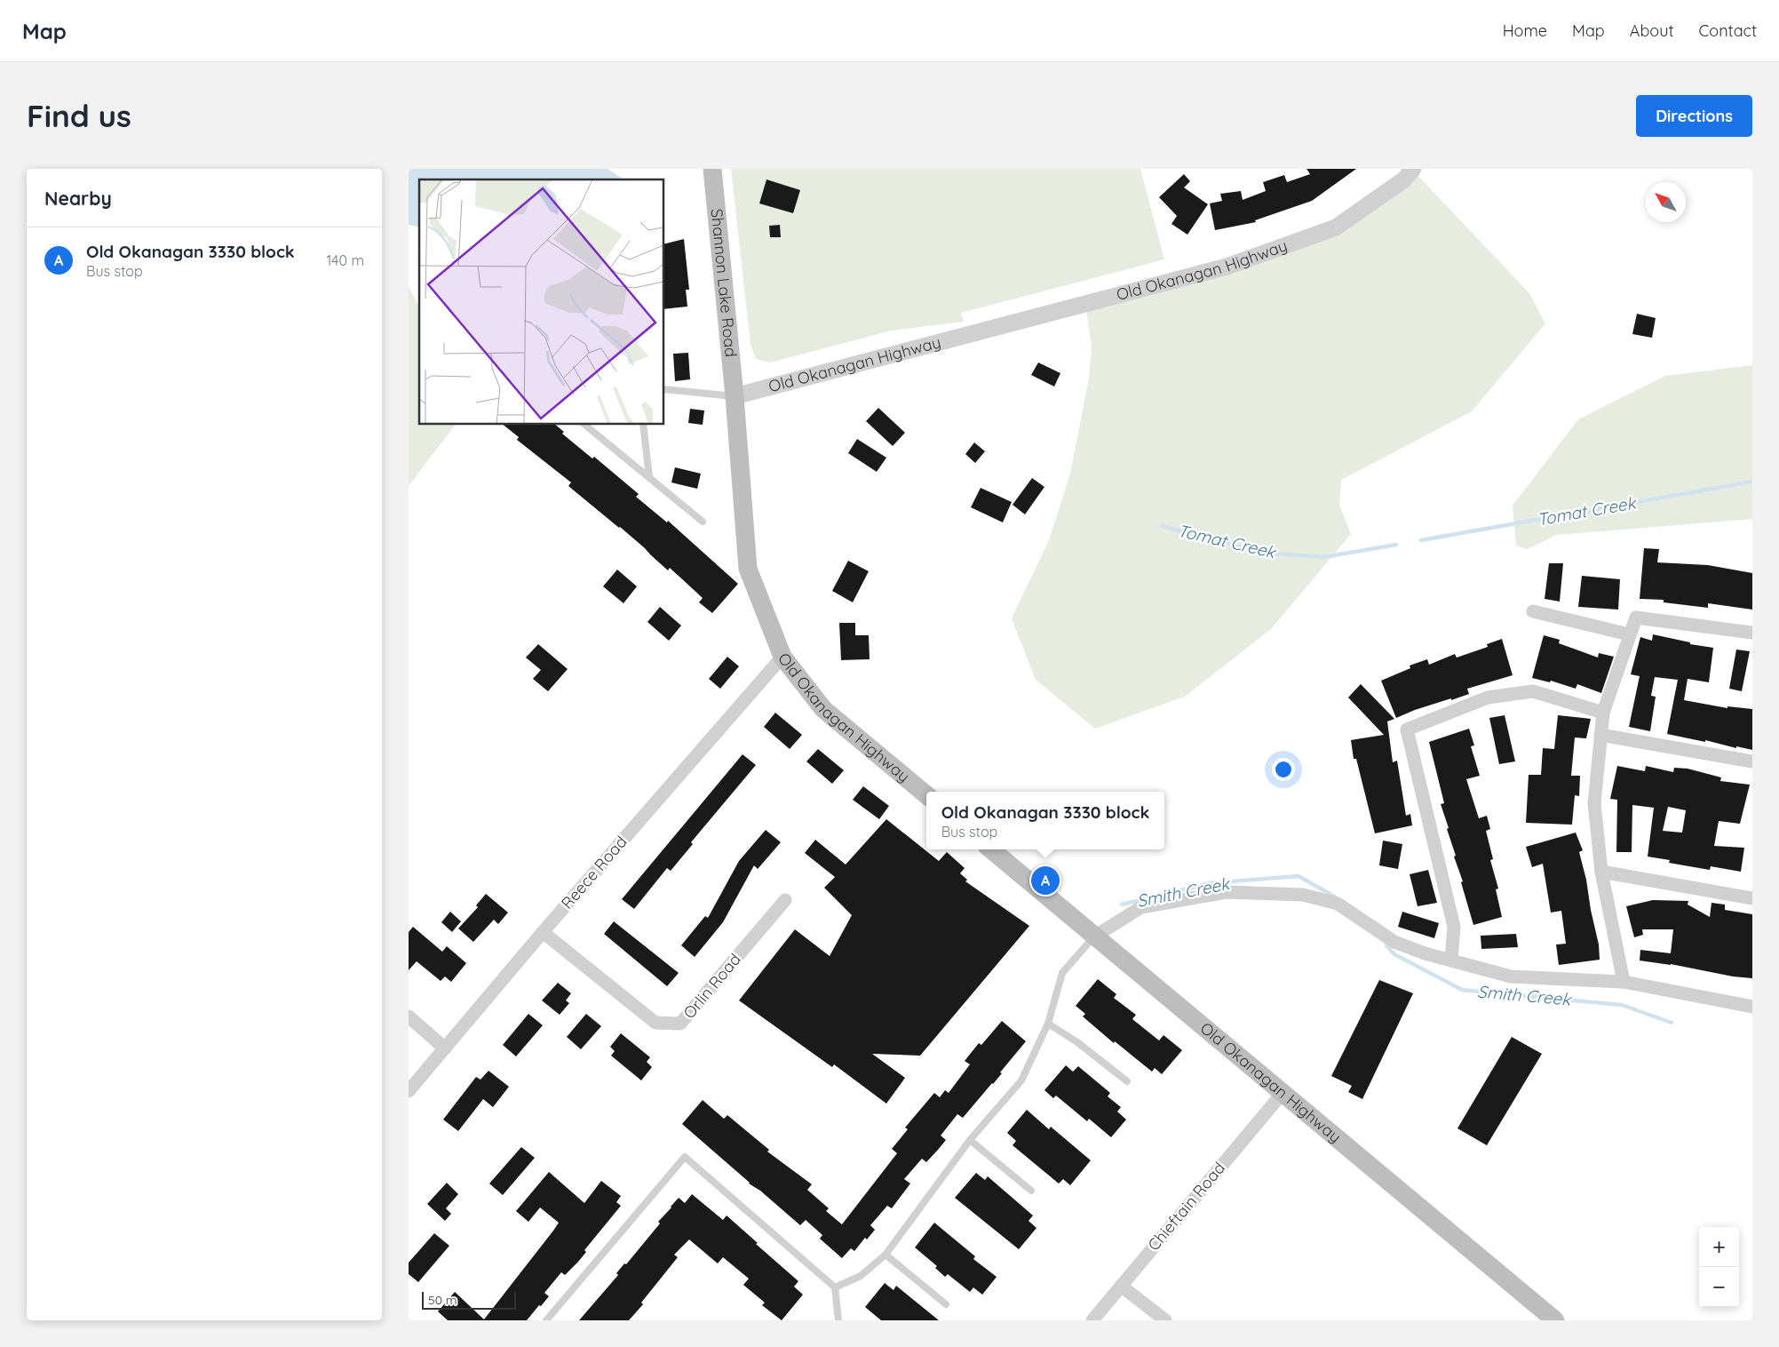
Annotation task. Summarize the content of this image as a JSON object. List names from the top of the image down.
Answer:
{
  "streets": {
    "main road": ["Old Okanagan Highway", "Shannon Lake Road"],
    "street": ["Reece Road", "Orlin Road", "Chieftain Road"]
  },
  "crossings": [
    ["Old Okanagan Highway", "Shannon Lake Road"],
    ["Old Okanagan Highway", "Reece Road"],
    ["Old Okanagan Highway", "Chieftain Road"],
    ["Reece Road", "Orlin Road"]
  ],
  "water": ["Tomat Creek", "Smith Creek"],
  "scale_bar": "50 m",
  "north": "top left",
  "page": {
    "header": "Map",
    "nav": [
      "Home",
      "Map",
      "About",
      "Contact"
    ],
    "buttons": "Directions",
    "title": "Find us",
    "heading": "Nearby",
    "list": [
      {
        "mark": "A",
        "name": "Old Okanagan 3330 block",
        "note": "Bus stop",
        "value": "140 m"
      }
    ],
    "popup": ["Old Okanagan 3330 block", "Bus stop"],
    "pins": "A",
    "map_buttons": ["+", "−"],
    "scale": "50 m"
  }
}
